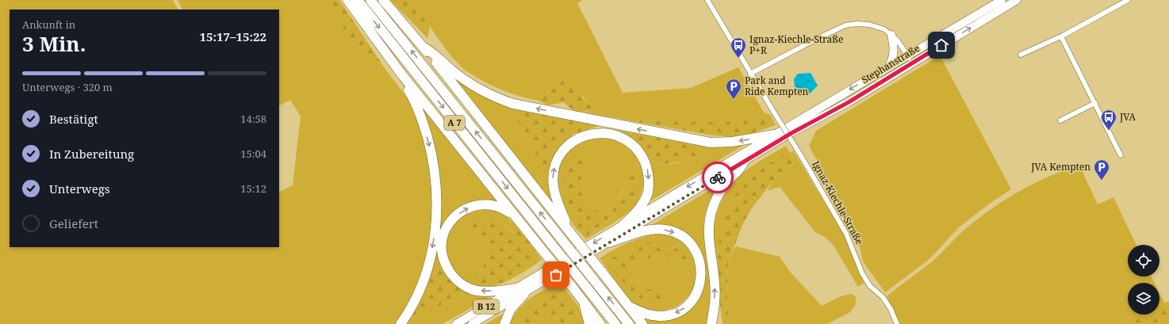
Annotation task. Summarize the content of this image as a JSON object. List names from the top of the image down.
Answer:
{
  "streets": {
    "highway": ["A 7"],
    "main road": ["Stephanstraße", "B 12"],
    "street": ["Ignaz-Kiechle-Straße"]
  },
  "crossings": [
    ["Stephanstraße", "B 12"]
  ],
  "places": {
    "bus stop": ["Ignaz-Kiechle-Straße P+R", "JVA"],
    "parking": ["Park and Ride Kempten", "JVA Kempten"]
  },
  "page": {
    "heading": ["3 Min.", "Ankunft in", "15:17–15:22"],
    "bar": "Unterwegs · 320 m",
    "list": [
      ["Bestätigt", "14:58"],
      ["In Zubereitung", "15:04"],
      ["Unterwegs", "15:12"],
      "Geliefert"
    ]
  }
}
